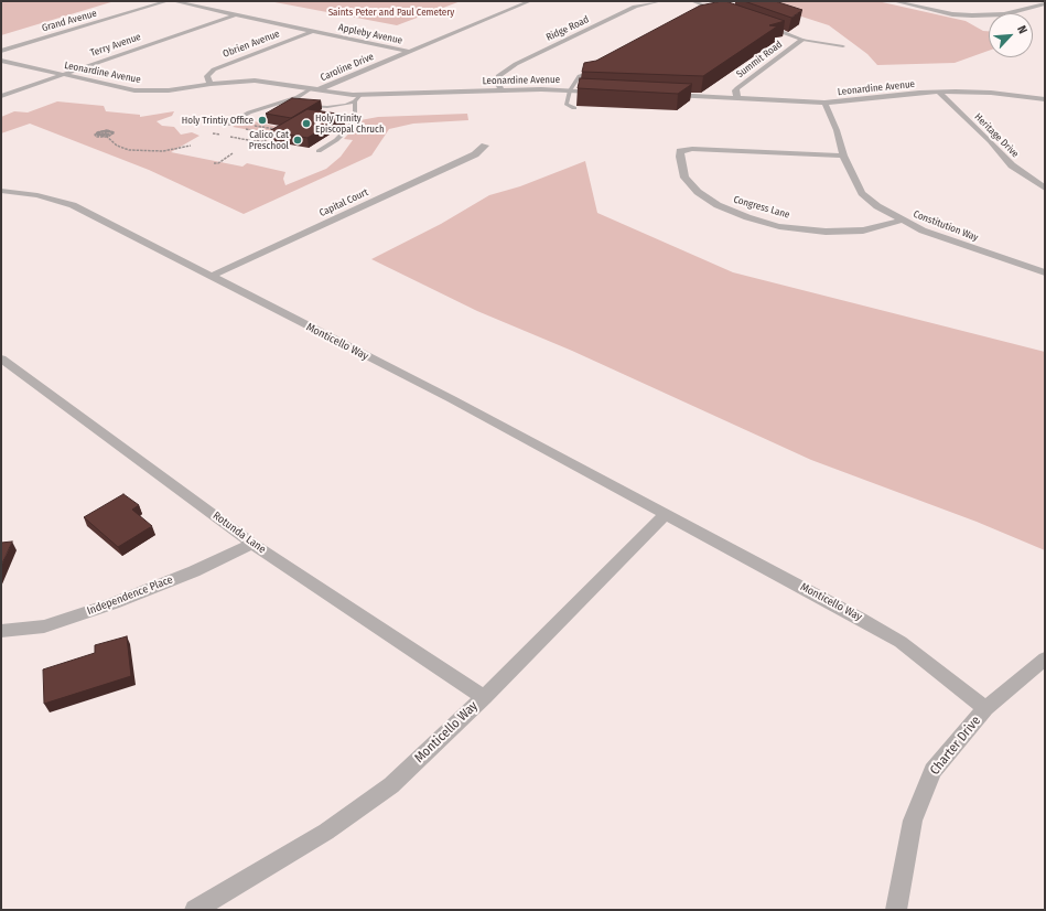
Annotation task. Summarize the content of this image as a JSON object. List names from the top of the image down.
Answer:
{
  "streets": {
    "street": [
      "Grand Avenue",
      "Ridge Road",
      "Appleby Avenue",
      "Obrien Avenue",
      "Terry Avenue",
      "Summit Road",
      "Caroline Drive",
      "Leonardine Avenue",
      "Heritage Drive",
      "Capital Court",
      "Congress Lane",
      "Constitution Way",
      "Monticello Way",
      "Rotunda Lane",
      "Independence Place",
      "Charter Drive"
    ]
  },
  "crossings": [
    ["Ridge Road", "Leonardine Avenue"],
    ["Appleby Avenue", "Obrien Avenue"],
    ["Appleby Avenue", "Terry Avenue"],
    ["Appleby Avenue", "Caroline Drive"],
    ["Obrien Avenue", "Leonardine Avenue"],
    ["Terry Avenue", "Leonardine Avenue"],
    ["Summit Road", "Leonardine Avenue"],
    ["Caroline Drive", "Leonardine Avenue"],
    ["Leonardine Avenue", "Heritage Drive"],
    ["Leonardine Avenue", "Constitution Way"],
    ["Capital Court", "Monticello Way"],
    ["Congress Lane", "Constitution Way"],
    ["Monticello Way", "Rotunda Lane"],
    ["Monticello Way", "Charter Drive"],
    ["Rotunda Lane", "Independence Place"]
  ],
  "parks": ["Saints Peter and Paul Cemetery"],
  "places": ["Holy Trintiy Office", "Holy Trinity Episcopal Chruch", "Calico Cat Preschool"],
  "north": "top right"
}
